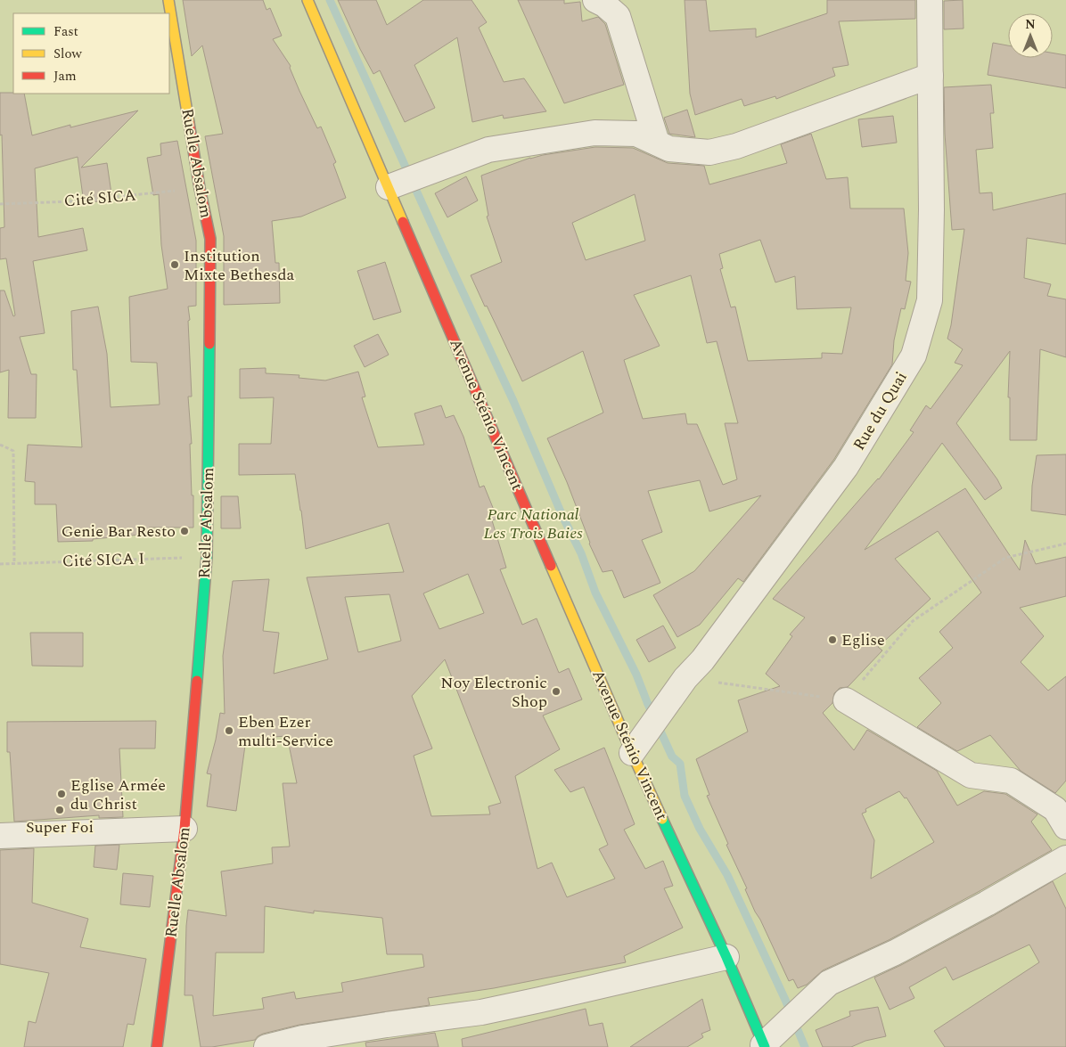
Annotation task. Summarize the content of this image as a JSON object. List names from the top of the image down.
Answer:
{
  "streets": {
    "main road": ["Ruelle Absalom", "Avenue Sténio Vincent"],
    "street": ["Rue du Quai"],
    "path": ["Cité SICA", "Cité SICA I"]
  },
  "crossings": [
    ["Ruelle Absalom", "Cité SICA"],
    ["Ruelle Absalom", "Cité SICA I"],
    ["Rue du Quai", "Avenue Sténio Vincent"]
  ],
  "parks": ["Parc National Les Trois Baies"],
  "places": [
    "Institution Mixte Bethesda",
    "Genie Bar Resto",
    "Eglise",
    "Noy Electronic Shop",
    "Eben Ezer multi-Service",
    "Eglise Armée du Christ",
    "Super Foi"
  ],
  "legend": ["Fast", "Slow", "Jam"],
  "north": "top"
}
